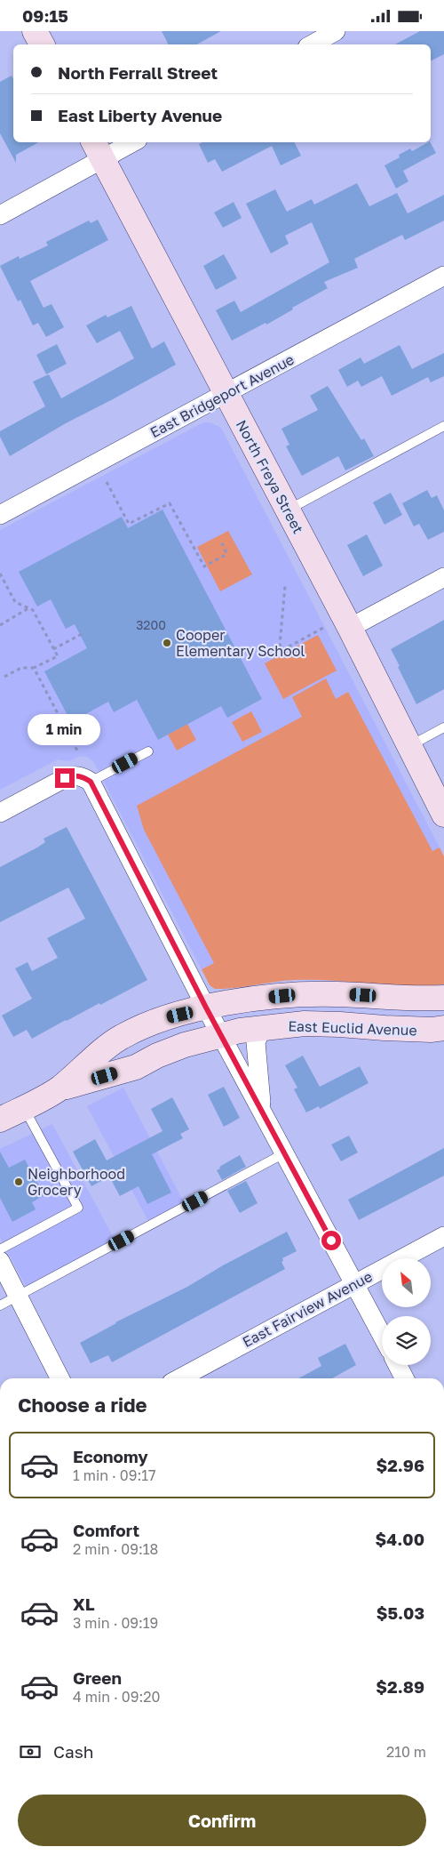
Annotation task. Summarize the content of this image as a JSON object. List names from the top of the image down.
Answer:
{
  "streets": {
    "main road": ["North Freya Street", "East Euclid Avenue"],
    "street": ["East Bridgeport Avenue", "East Fairview Avenue"]
  },
  "crossings": [
    ["East Bridgeport Avenue", "North Freya Street"]
  ],
  "places": ["Cooper Elementary School", "Neighborhood Grocery"],
  "house_numbers": ["3200"],
  "north": "top left",
  "page": {
    "status": "09:15",
    "banner": ["North Ferrall Street", "East Liberty Avenue"],
    "bubble": "1 min",
    "heading": "Choose a ride",
    "list": [
      {
        "name": "Economy",
        "note": "1 min · 09:17",
        "value": "$2.96"
      },
      {
        "name": "Comfort",
        "note": "2 min · 09:18",
        "value": "$4.00"
      },
      {
        "name": "XL",
        "note": "3 min · 09:19",
        "value": "$5.03"
      },
      {
        "name": "Green",
        "note": "4 min · 09:20",
        "value": "$2.89"
      }
    ],
    "pay": ["Cash", "210 m"],
    "buttons": "Confirm"
  }
}
